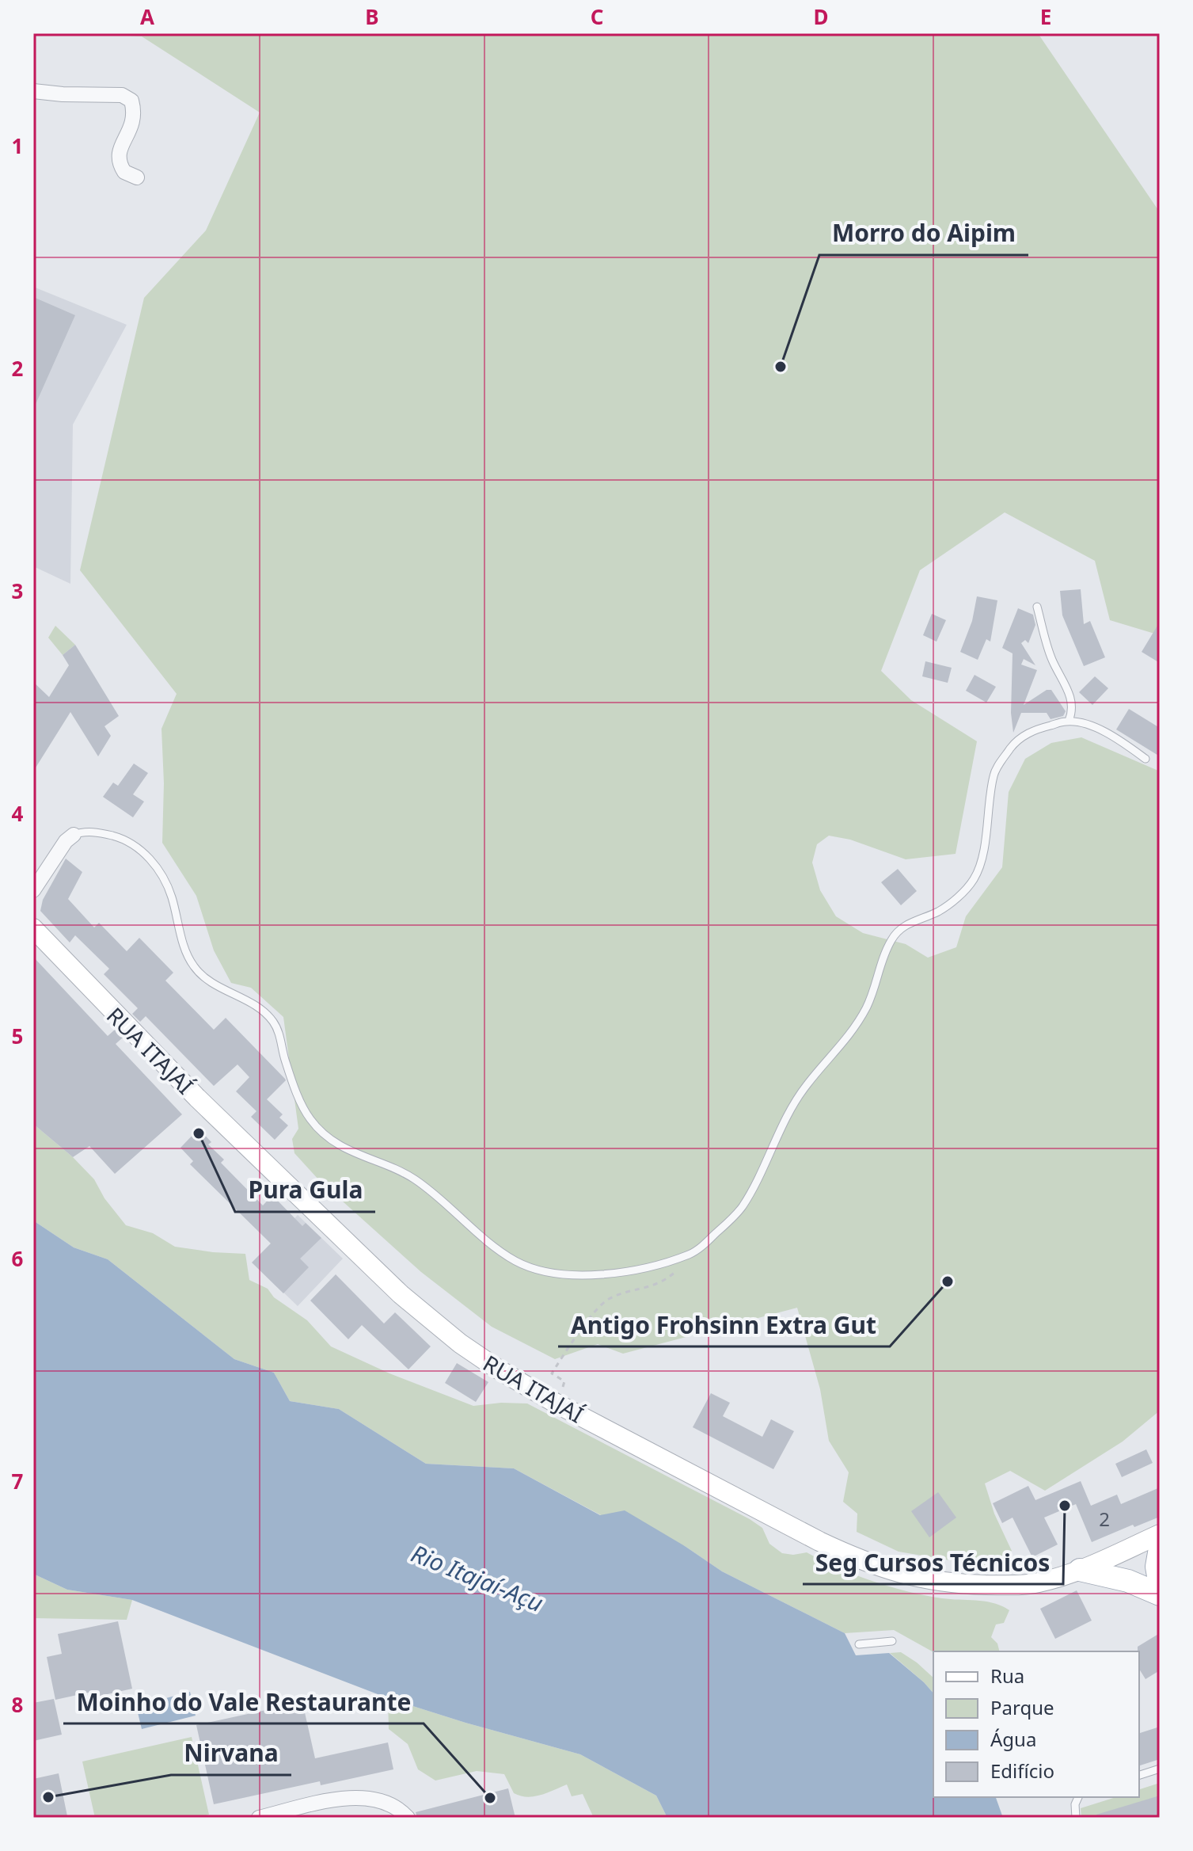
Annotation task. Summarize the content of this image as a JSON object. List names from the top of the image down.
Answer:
{
  "streets": {
    "main road": ["RUA ITAJAÍ"]
  },
  "water": ["Rio Itajaí-Açu"],
  "places": [
    "Morro do Aipim",
    "Pura Gula",
    "Antigo Frohsinn Extra Gut",
    "Seg Cursos Técnicos",
    "Nirvana",
    "Moinho do Vale Restaurante"
  ],
  "house_numbers": ["2"],
  "legend": [
    "Rua",
    "Parque",
    "Água",
    "Edifício"
  ],
  "grid": {
    "columns": [
      "A",
      "B",
      "C",
      "D",
      "E"
    ],
    "rows": [
      "1",
      "2",
      "3",
      "4",
      "5",
      "6",
      "7",
      "8"
    ]
  }
}
